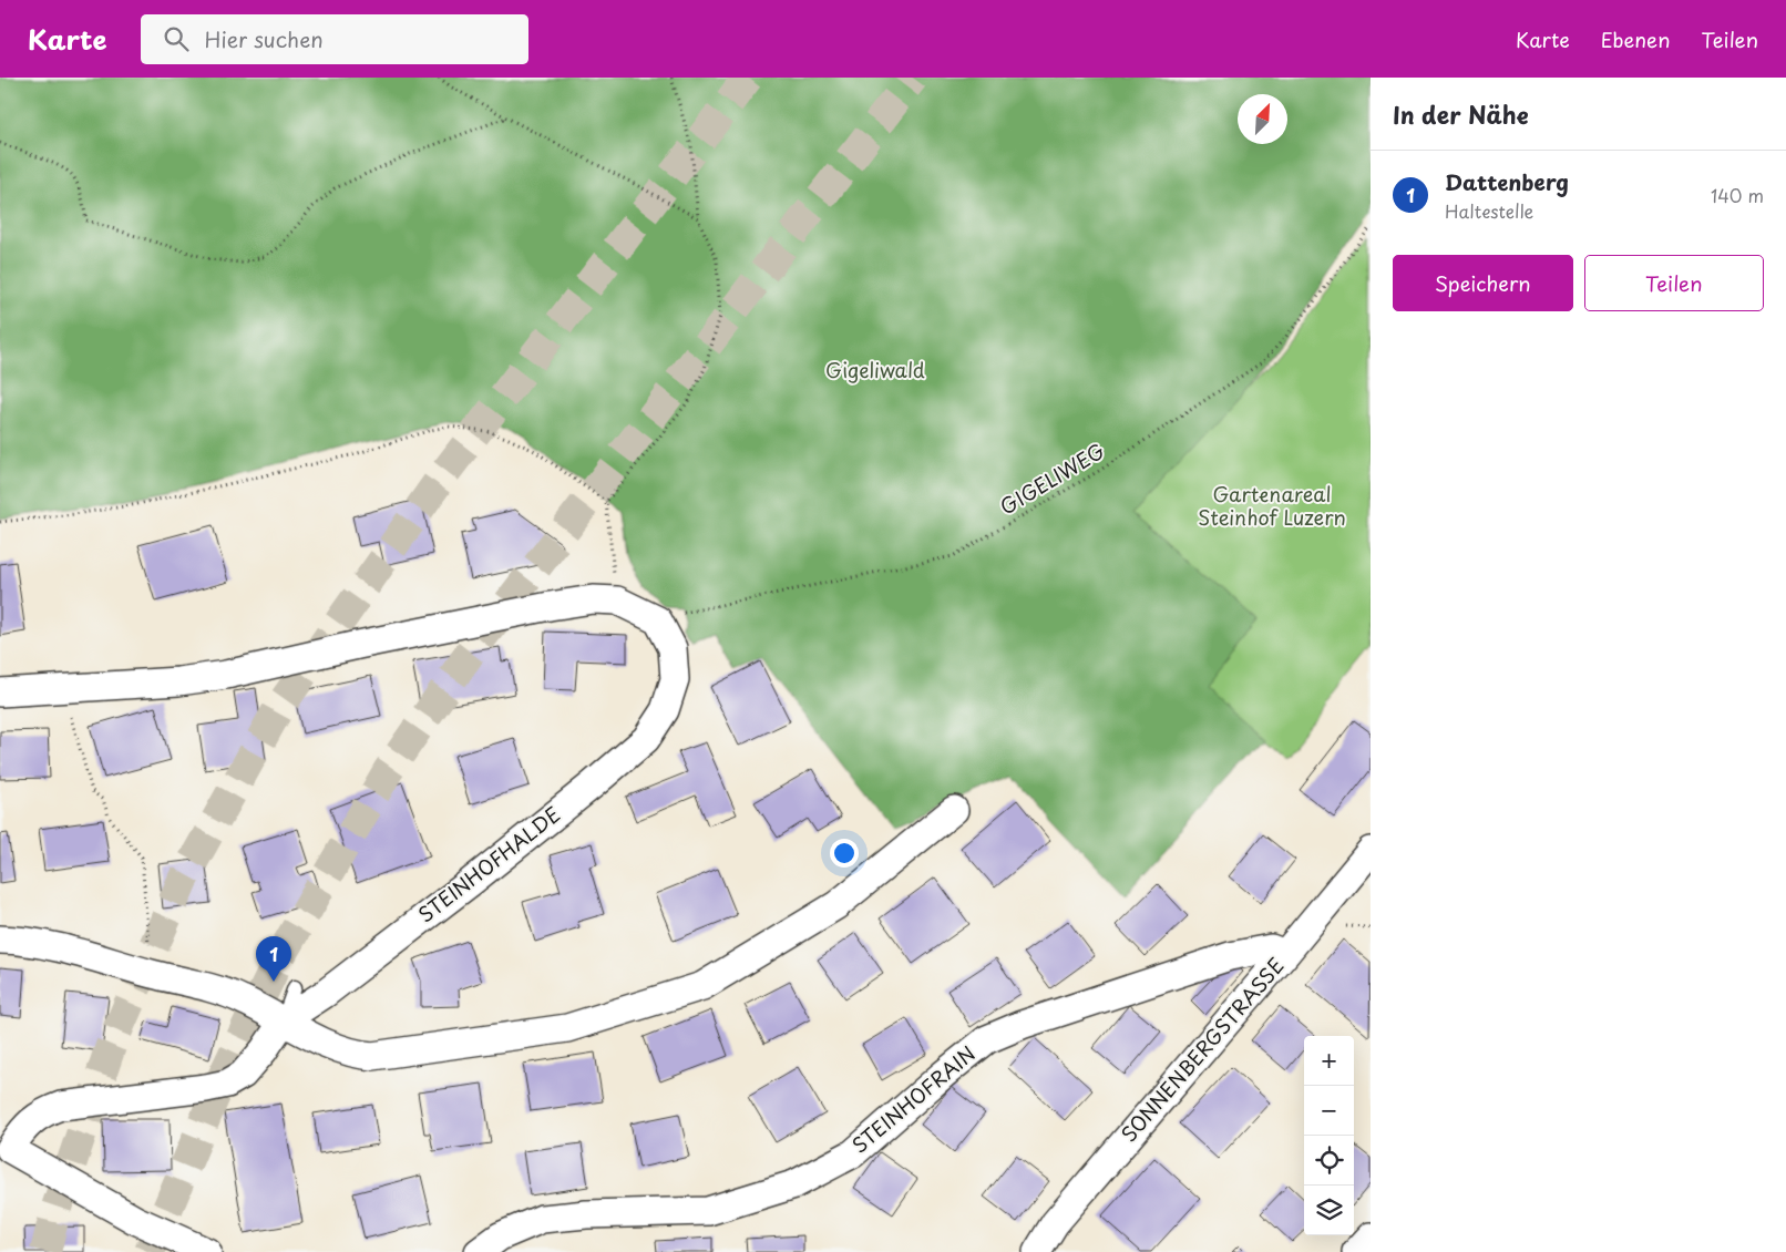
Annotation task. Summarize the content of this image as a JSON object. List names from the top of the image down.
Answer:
{
  "streets": {
    "street": ["STEINHOFHALDE", "SONNENBERGSTRASSE", "STEINHOFRAIN"],
    "path": ["GIGELIWEG"]
  },
  "crossings": [
    ["SONNENBERGSTRASSE", "STEINHOFRAIN"]
  ],
  "parks": ["Gigeliwald", "Gartenareal Steinhof Luzern"],
  "north": "top right",
  "page": {
    "header": "Karte",
    "search": "Hier suchen",
    "nav": ["Karte", "Ebenen", "Teilen"],
    "heading": "In der Nähe",
    "list": [
      {
        "mark": "1",
        "name": "Dattenberg",
        "note": "Haltestelle",
        "value": "140 m"
      }
    ],
    "buttons": ["Speichern", "Teilen"],
    "pins": "1",
    "map_buttons": ["+", "−"]
  }
}
